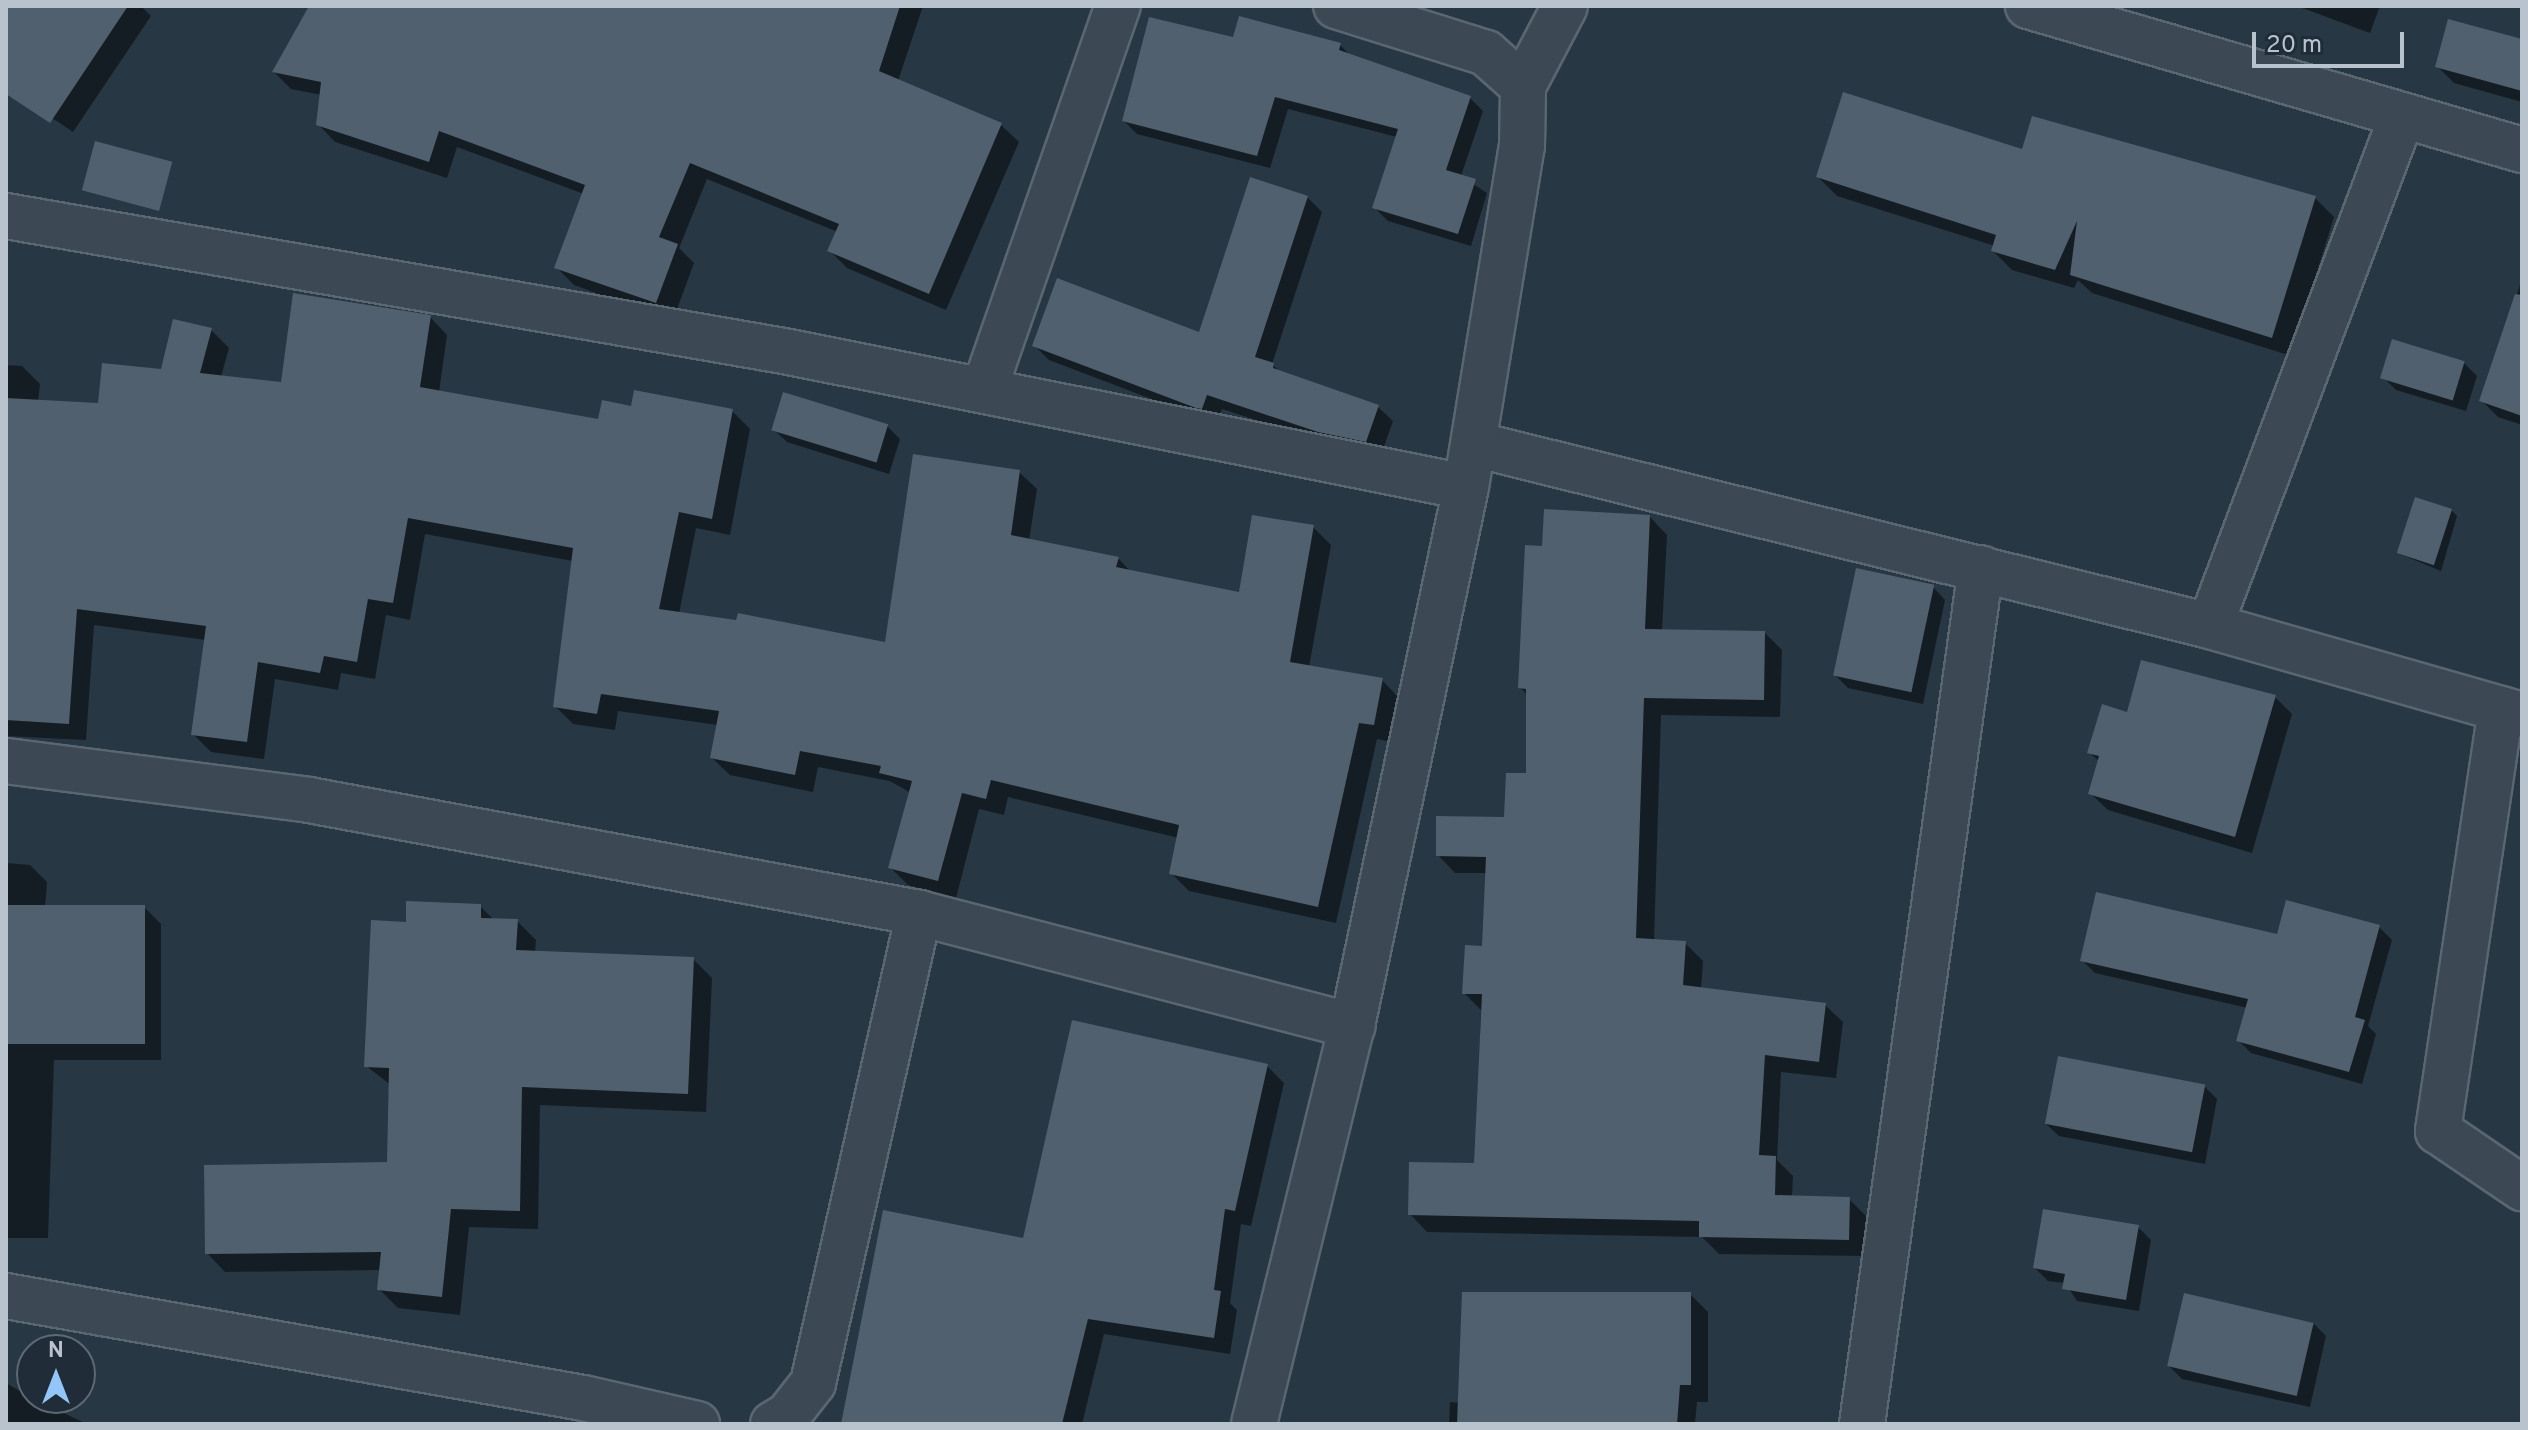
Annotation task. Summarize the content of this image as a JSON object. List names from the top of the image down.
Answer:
{
  "scale_bar": "20 m",
  "north": "top"
}
